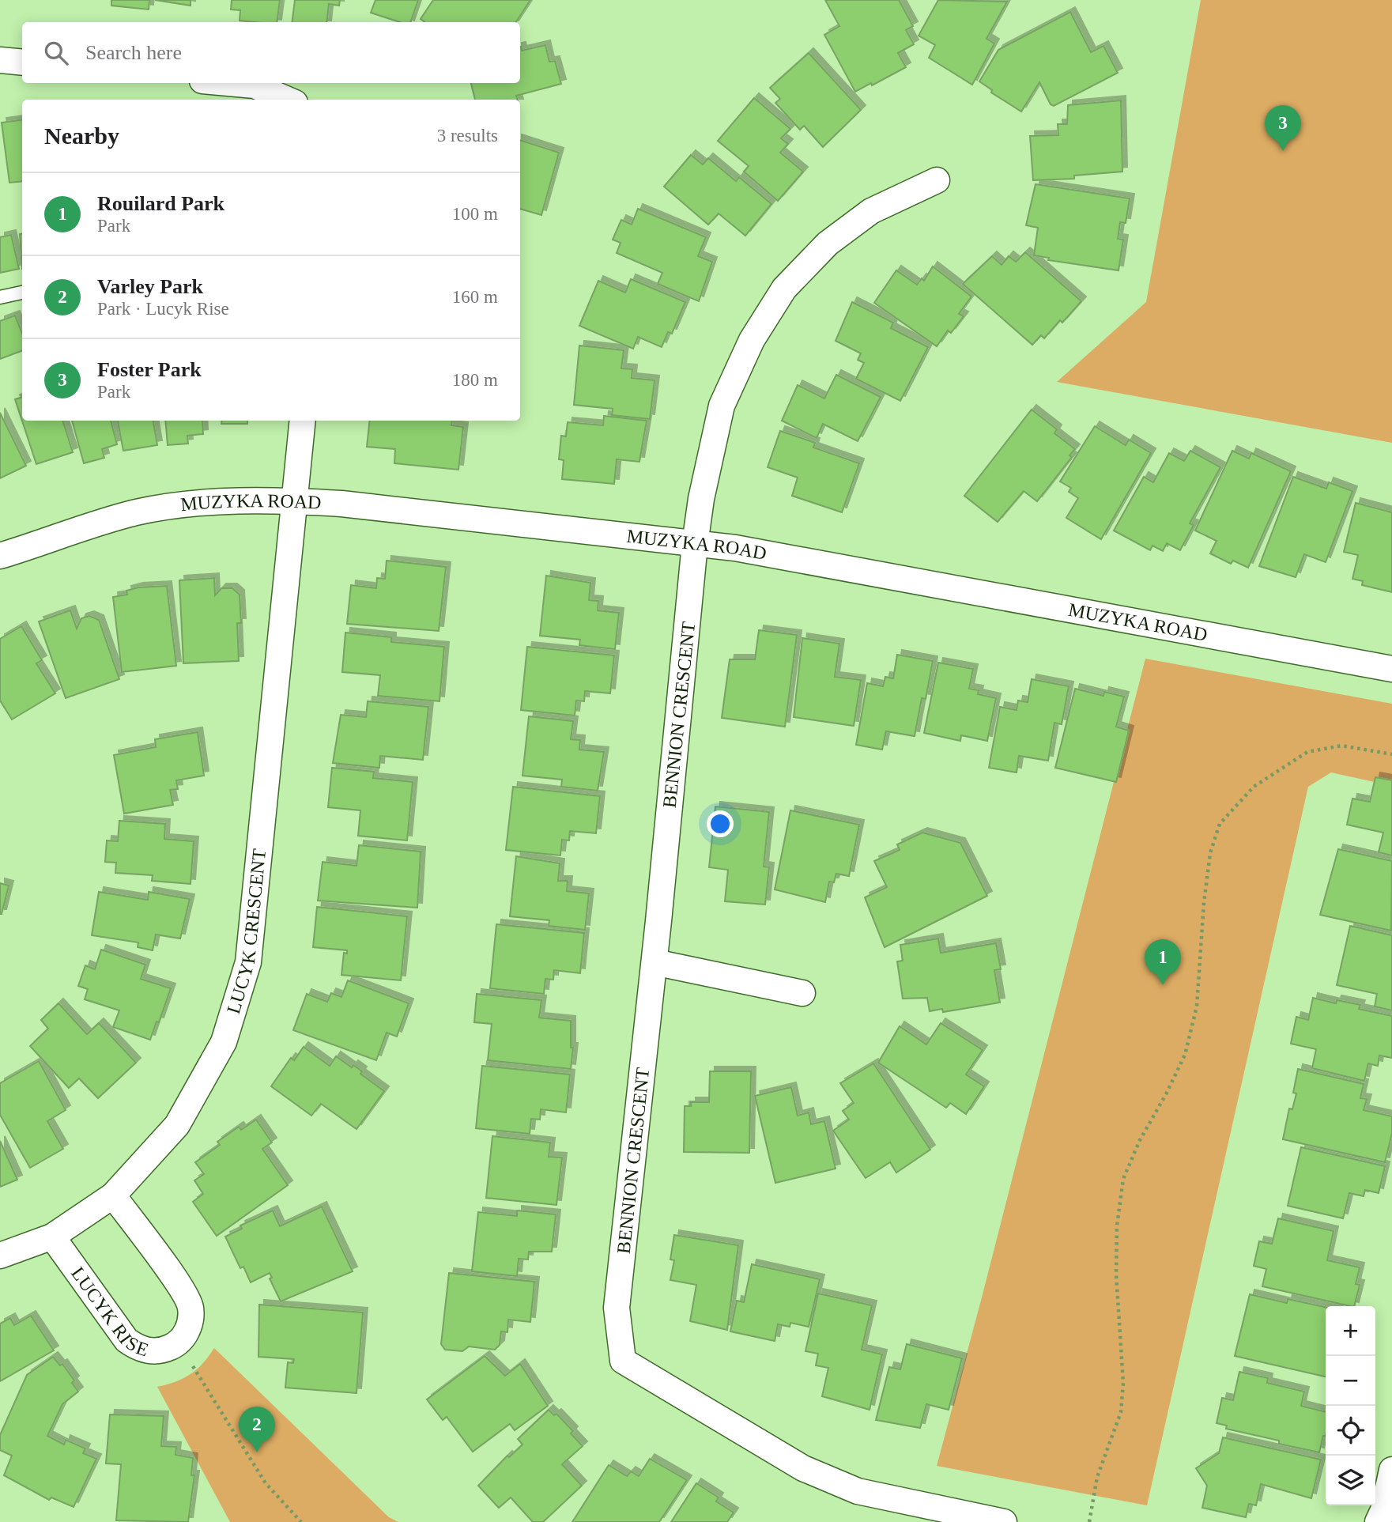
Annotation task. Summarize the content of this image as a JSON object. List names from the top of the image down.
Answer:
{
  "streets": {
    "street": [
      "MUZYKA ROAD",
      "BENNION CRESCENT",
      "LUCYK CRESCENT",
      "LUCYK RISE"
    ]
  },
  "crossings": [
    ["MUZYKA ROAD", "BENNION CRESCENT"],
    ["MUZYKA ROAD", "LUCYK CRESCENT"],
    ["LUCYK CRESCENT", "LUCYK RISE"]
  ],
  "page": {
    "search": "Search here",
    "heading": ["Nearby", "3 results"],
    "pins": ["3", "1", "2"],
    "list": [
      {
        "mark": "1",
        "name": "Rouilard Park",
        "note": "Park",
        "value": "100 m"
      },
      {
        "mark": "2",
        "name": "Varley Park",
        "note": "Park · Lucyk Rise",
        "value": "160 m"
      },
      {
        "mark": "3",
        "name": "Foster Park",
        "note": "Park",
        "value": "180 m"
      }
    ],
    "map_buttons": ["+", "−"]
  }
}
